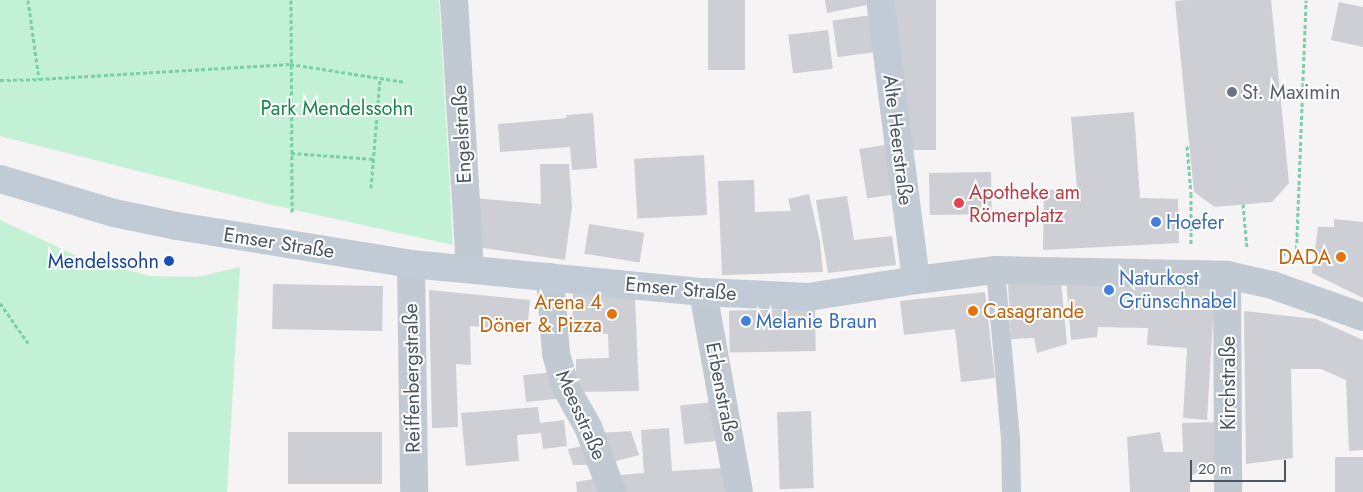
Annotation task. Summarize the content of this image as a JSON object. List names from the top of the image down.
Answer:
{
  "streets": {
    "street": [
      "Engelstraße",
      "Alte Heerstraße",
      "Emser Straße",
      "Reiffenbergstraße",
      "Kirchstraße",
      "Erbenstraße",
      "Meesstraße"
    ]
  },
  "crossings": [
    ["Engelstraße", "Emser Straße"],
    ["Alte Heerstraße", "Emser Straße"],
    ["Emser Straße", "Reiffenbergstraße"],
    ["Emser Straße", "Kirchstraße"],
    ["Emser Straße", "Erbenstraße"],
    ["Emser Straße", "Meesstraße"]
  ],
  "parks": ["Park Mendelssohn"],
  "places": [
    "St. Maximin",
    "Apotheke am Römerplatz",
    "Hoefer",
    "DADA",
    "Mendelssohn",
    "Naturkost Grünschnabel",
    "Casagrande",
    "Arena 4 Döner & Pizza",
    "Melanie Braun"
  ],
  "scale_bar": "20 m"
}
